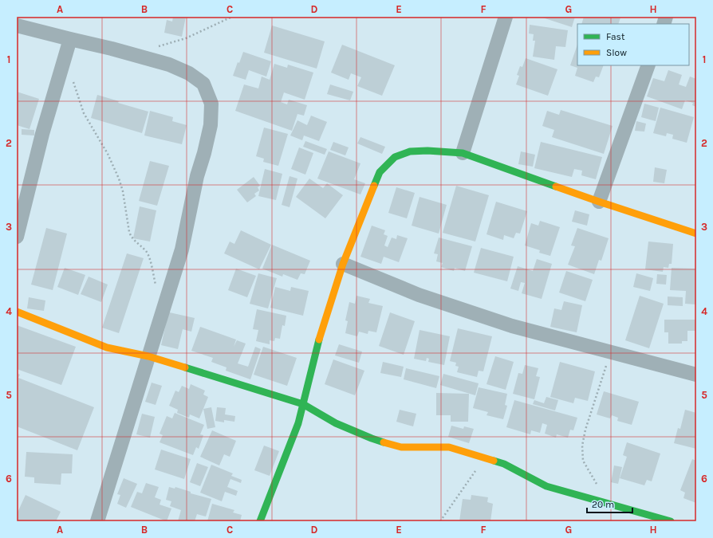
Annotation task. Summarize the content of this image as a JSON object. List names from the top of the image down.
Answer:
{
  "legend": ["Fast", "Slow"],
  "scale_bar": "20 m",
  "grid": {
    "columns": [
      "A",
      "B",
      "C",
      "D",
      "E",
      "F",
      "G",
      "H"
    ],
    "rows": [
      "1",
      "2",
      "3",
      "4",
      "5",
      "6"
    ]
  }
}
